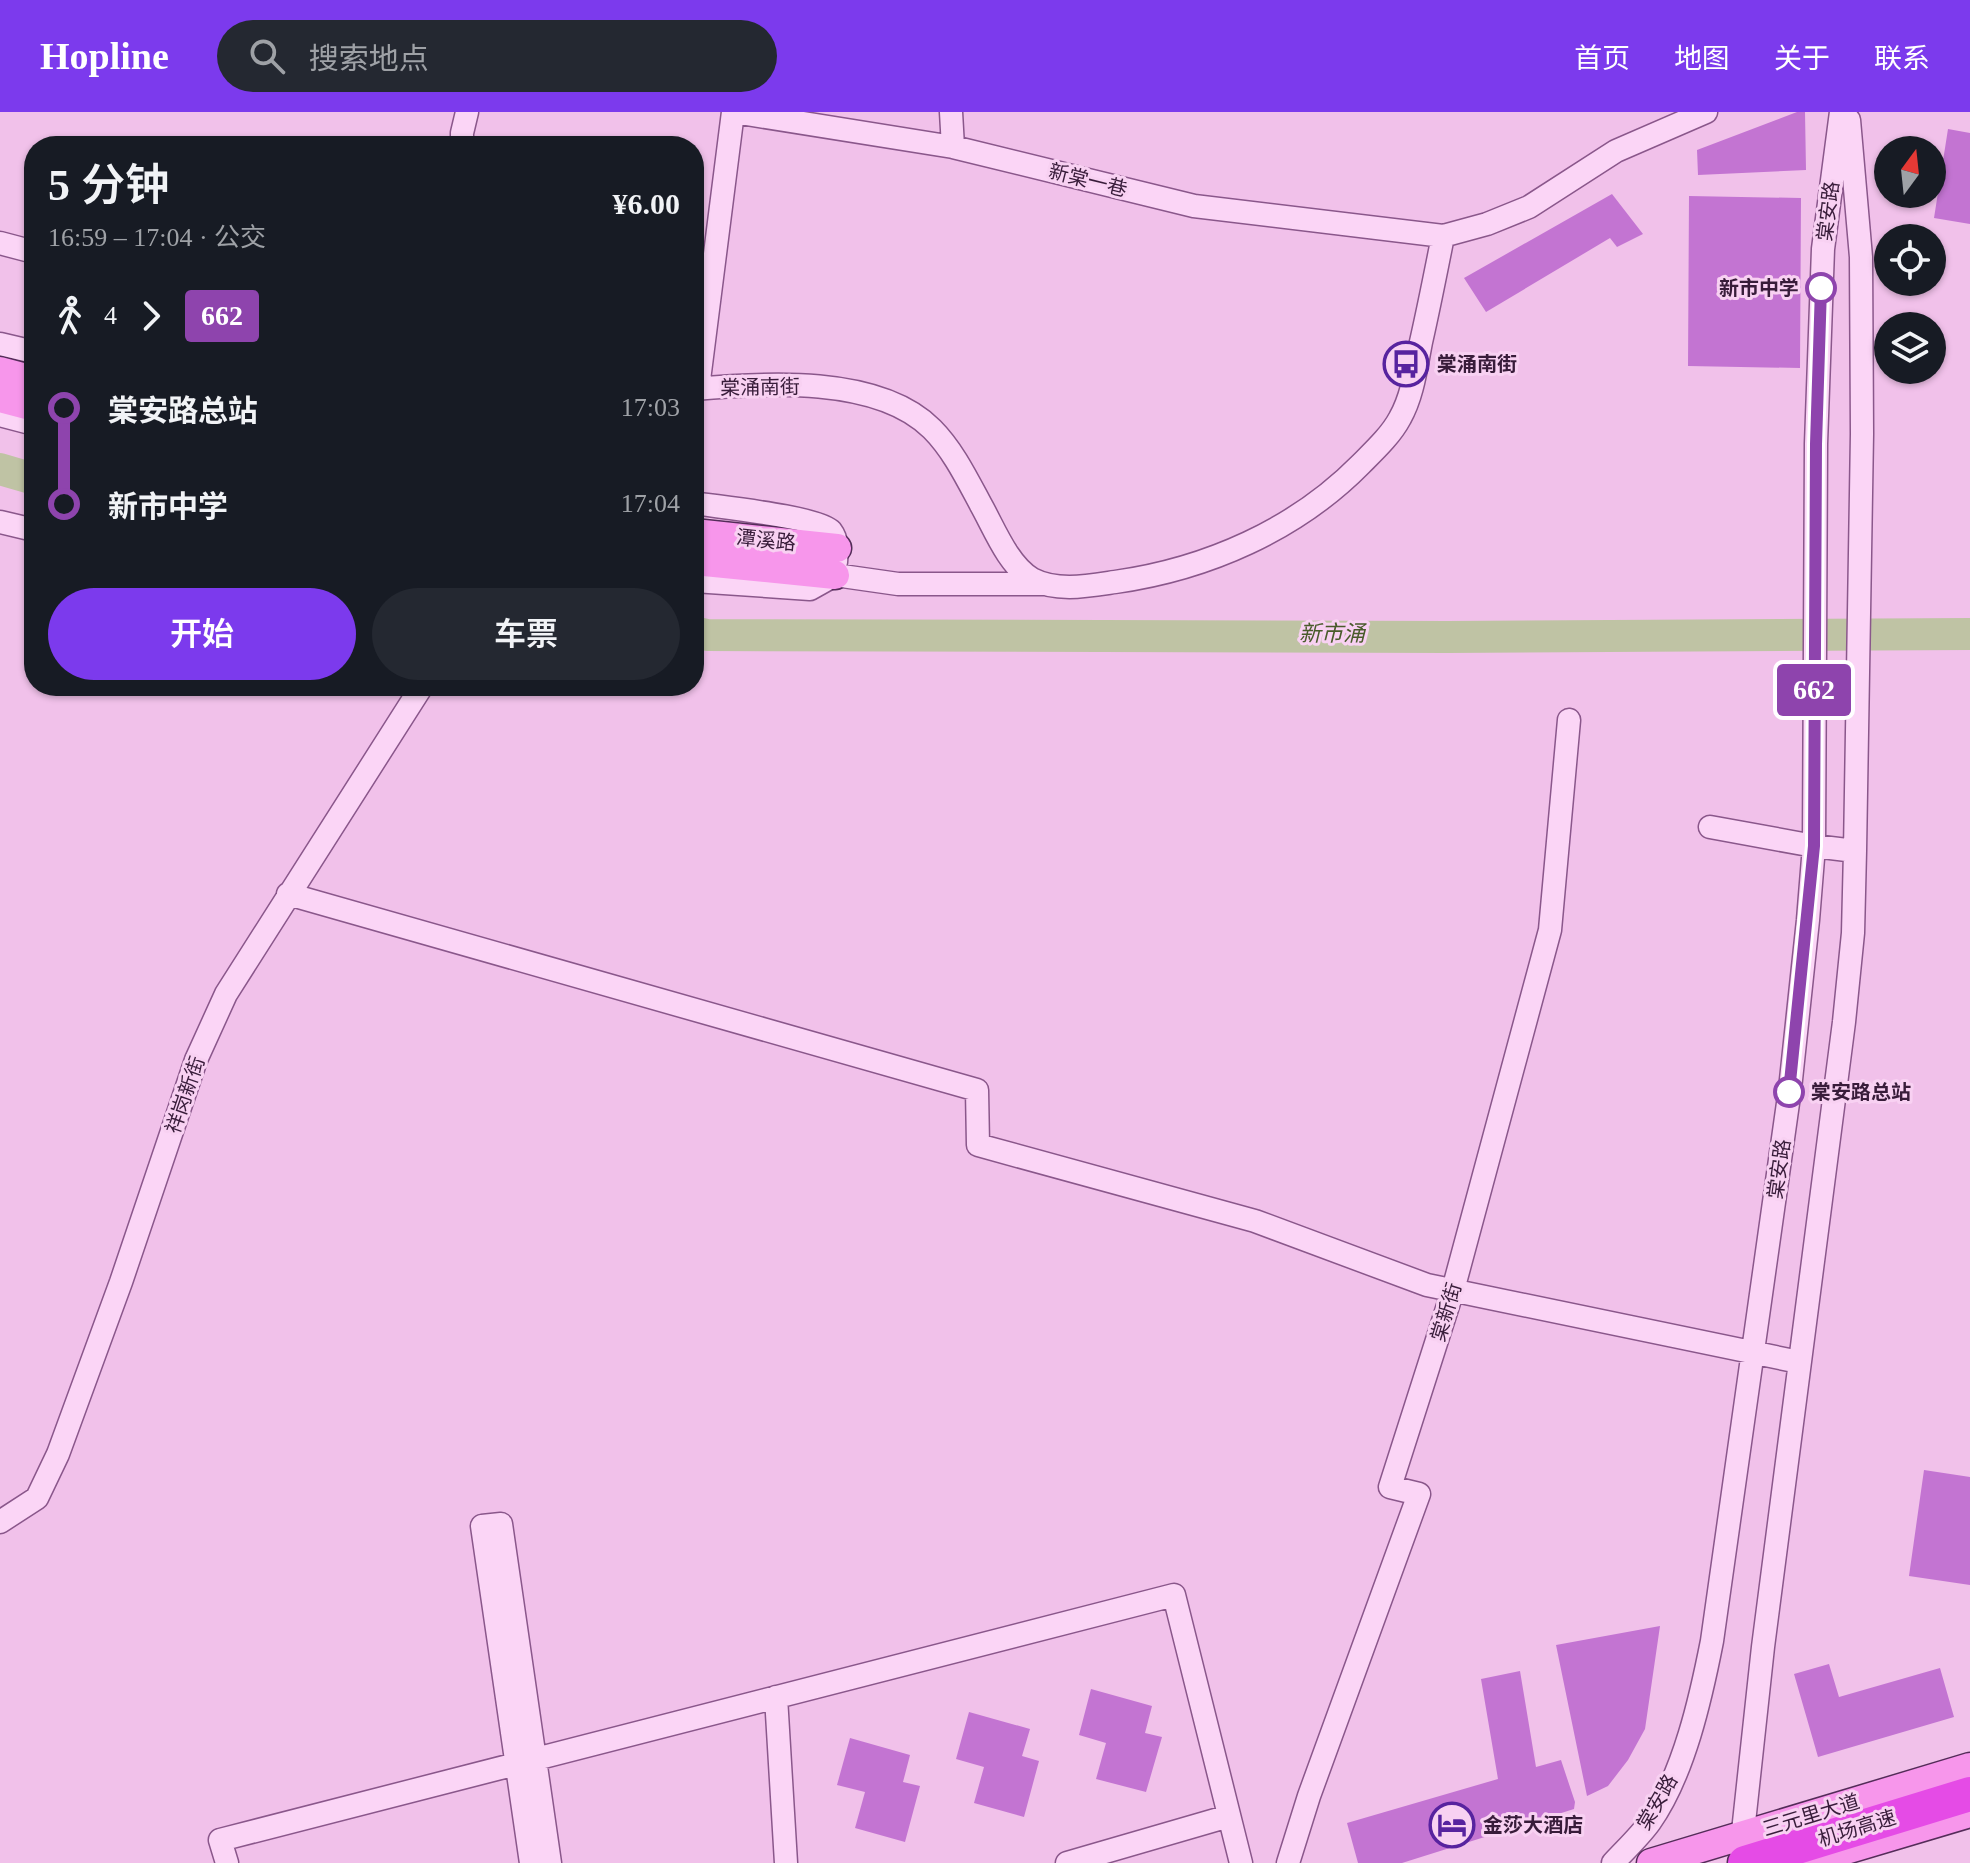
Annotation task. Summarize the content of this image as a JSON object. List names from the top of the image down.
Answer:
{
  "streets": {
    "highway": ["机场高速"],
    "main road": ["潭溪路", "三元里大道"],
    "street": [
      "新棠一巷",
      "棠安路",
      "棠涌南街",
      "祥岗新街",
      "棠新街"
    ]
  },
  "crossings": [
    ["棠安路", "三元里大道"],
    ["棠安路", "机场高速"],
    ["三元里大道", "机场高速"]
  ],
  "water": ["新市涌"],
  "places": {
    "other": ["新市中学", "棠安路总站"],
    "bus stop": ["棠涌南街"],
    "hotel": ["金莎大酒店"]
  },
  "lines": ["bus line 662"],
  "north": "top",
  "page": {
    "header": "Hopline",
    "search": "搜索地点",
    "nav": [
      "首页",
      "地图",
      "关于",
      "联系"
    ],
    "on_map": "662",
    "heading": ["5 分钟", "16:59 – 17:04 · 公交", "¥6.00"],
    "legs": ["4", "662"],
    "list": [
      {
        "name": "棠安路总站",
        "value": "17:03"
      },
      {
        "name": "新市中学",
        "value": "17:04"
      }
    ],
    "buttons": ["开始", "车票"]
  }
}
